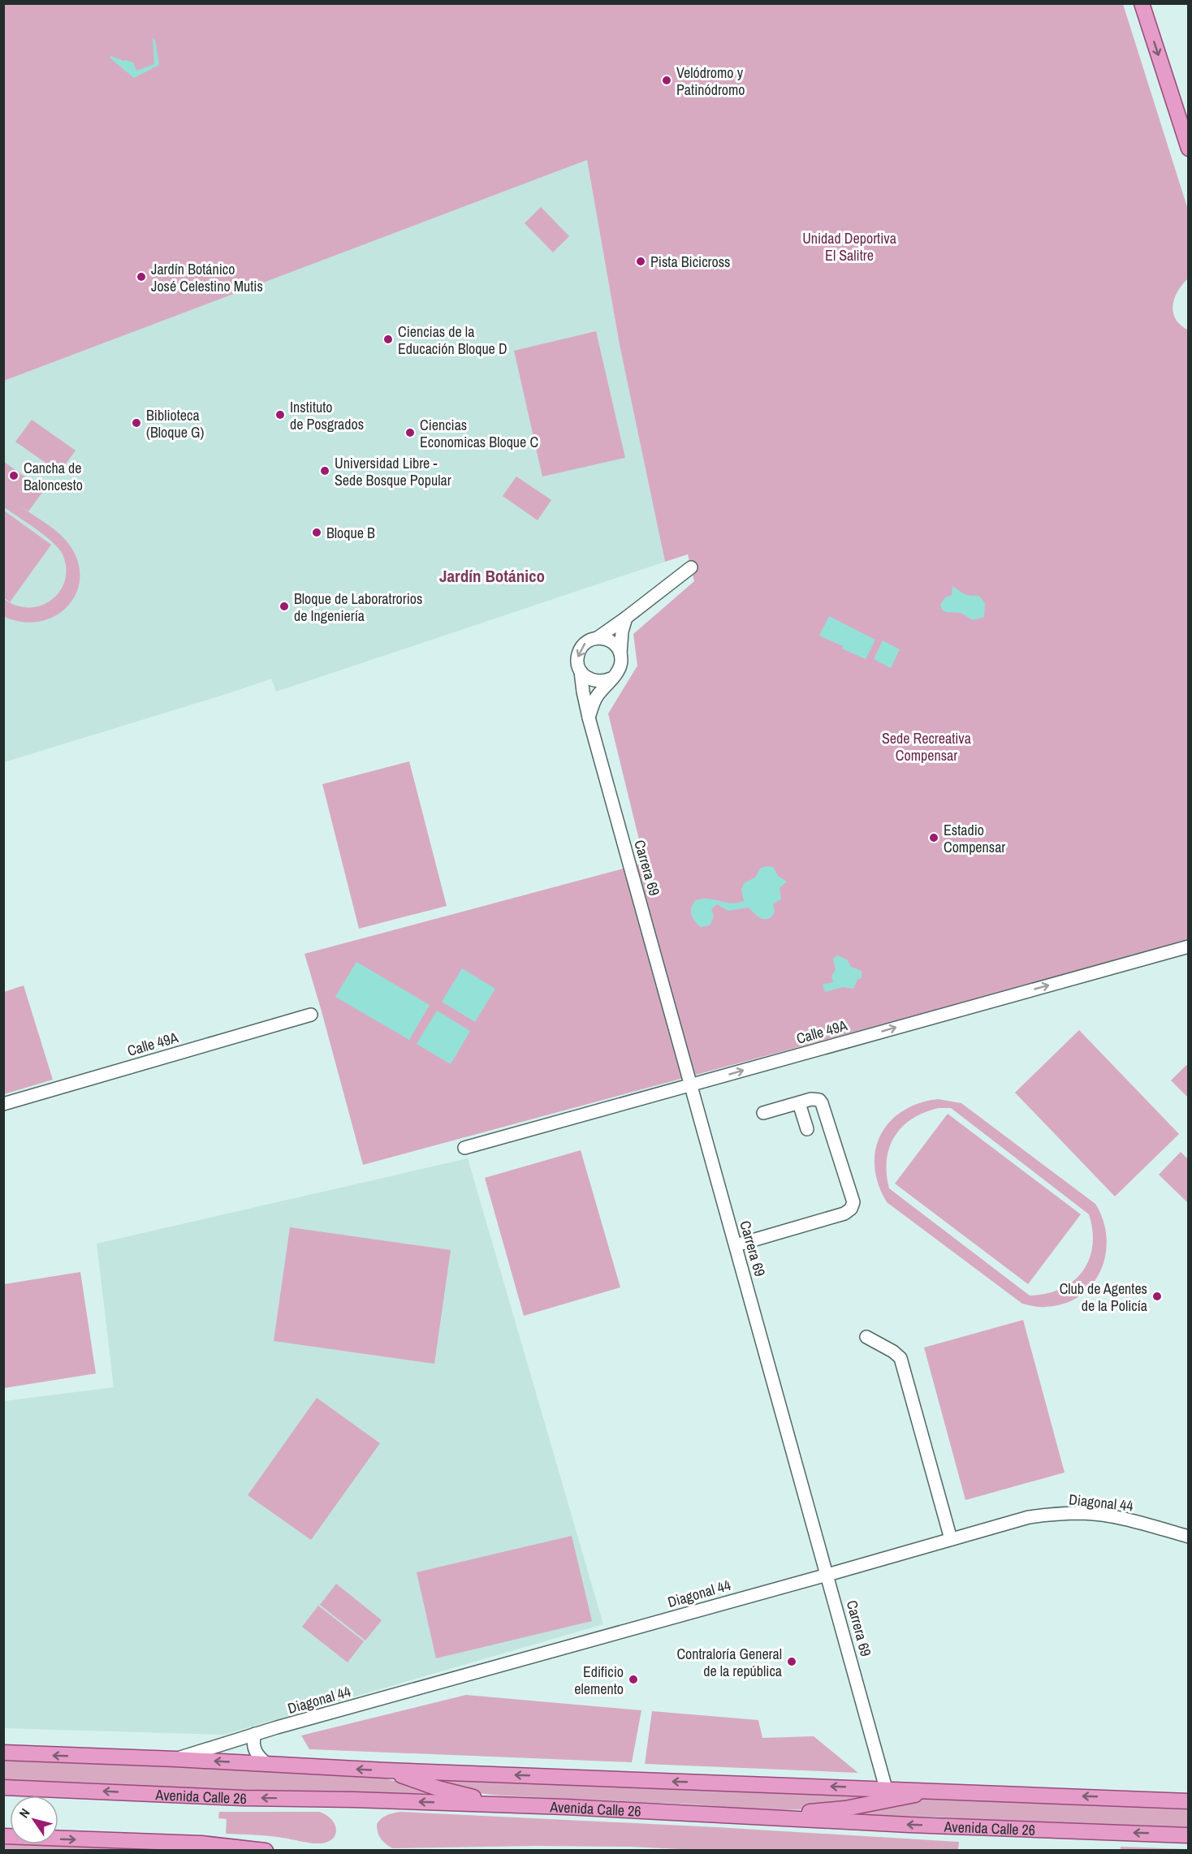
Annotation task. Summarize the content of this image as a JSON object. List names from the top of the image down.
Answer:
{
  "streets": {
    "main road": ["Avenida Calle 26"],
    "street": ["Carrera 69", "Calle 49A", "Diagonal 44"]
  },
  "crossings": [
    ["Carrera 69", "Calle 49A"],
    ["Carrera 69", "Diagonal 44"],
    ["Carrera 69", "Avenida Calle 26"],
    ["Diagonal 44", "Avenida Calle 26"]
  ],
  "one_way": ["Calle 49A"],
  "districts": ["Jardín Botánico"],
  "parks": ["Unidad Deportiva El Salitre", "Sede Recreativa Compensar"],
  "places": [
    "Velódromo y Patinódromo",
    "Pista Bicicross",
    "Jardín Botánico José Celestino Mutis",
    "Ciencias de la Educación Bloque D",
    "Instituto de Posgrados",
    "Biblioteca (Bloque G)",
    "Ciencias Economicas Bloque C",
    "Universidad Libre - Sede Bosque Popular",
    "Cancha de Baloncesto",
    "Bloque B",
    "Bloque de Laboratrorios de Ingeniería",
    "Estadio Compensar",
    "Club de Agentes de la Policía",
    "Contraloría General de la república",
    "Edificio elemento"
  ],
  "north": "top left"
}
